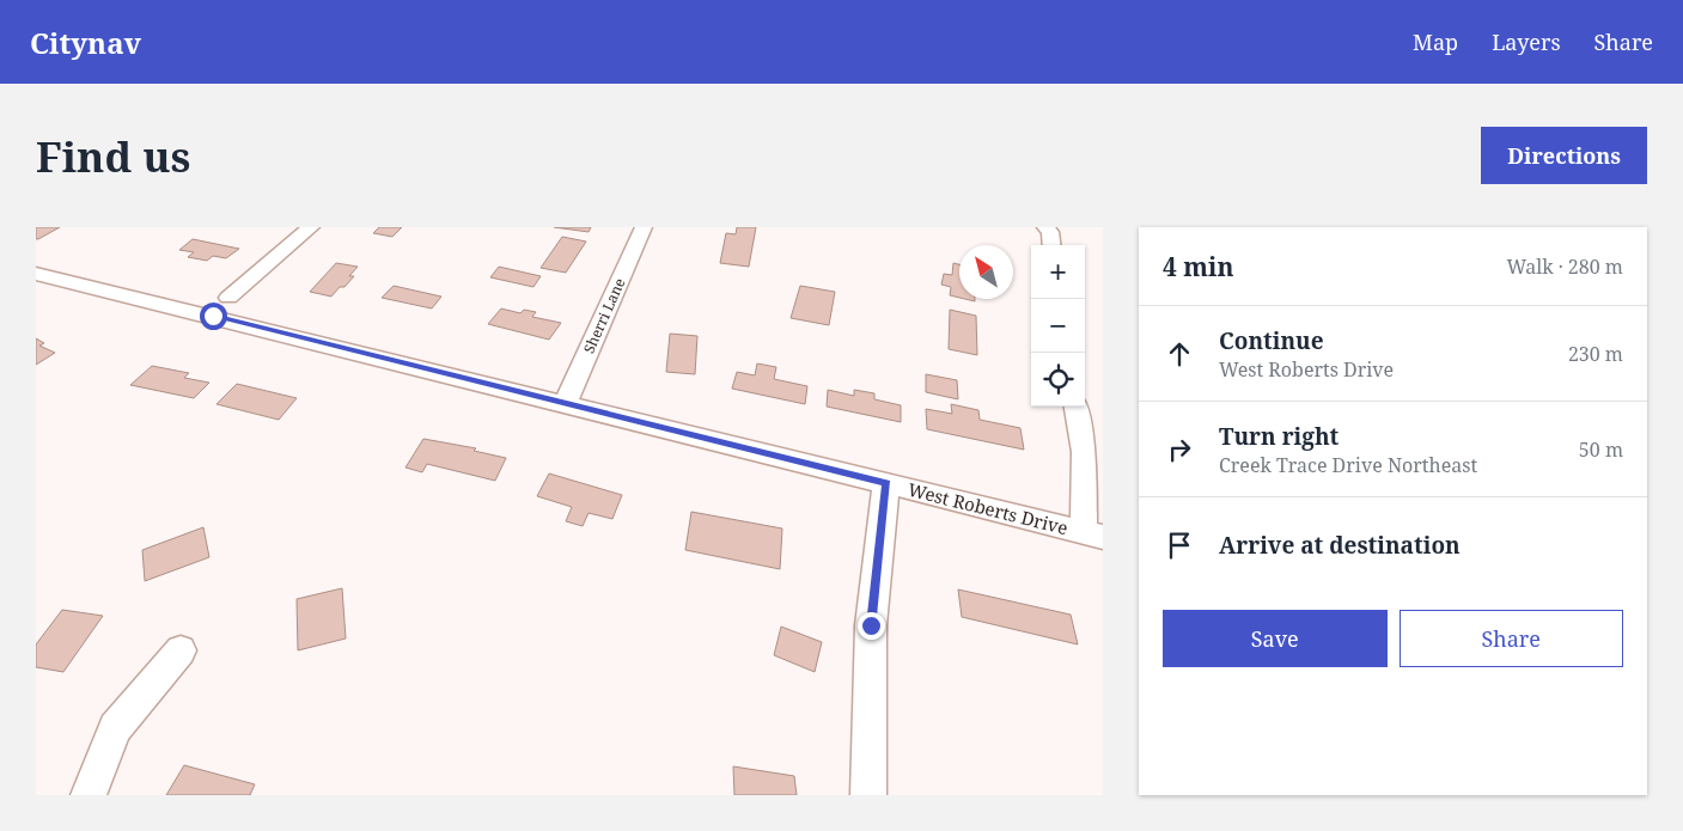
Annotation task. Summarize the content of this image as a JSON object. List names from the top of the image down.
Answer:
{
  "streets": {
    "street": ["Sherri Lane", "West Roberts Drive"]
  },
  "crossings": [
    ["Sherri Lane", "West Roberts Drive"]
  ],
  "north": "top left",
  "page": {
    "header": "Citynav",
    "nav": ["Map", "Layers", "Share"],
    "buttons": [
      "Directions",
      ["Save", "Share"]
    ],
    "title": "Find us",
    "heading": ["4 min", "Walk · 280 m"],
    "map_buttons": ["+", "−"],
    "list": [
      ["Continue", "West Roberts Drive", "230 m"],
      ["Turn right", "Creek Trace Drive Northeast", "50 m"],
      "Arrive at destination"
    ]
  }
}
